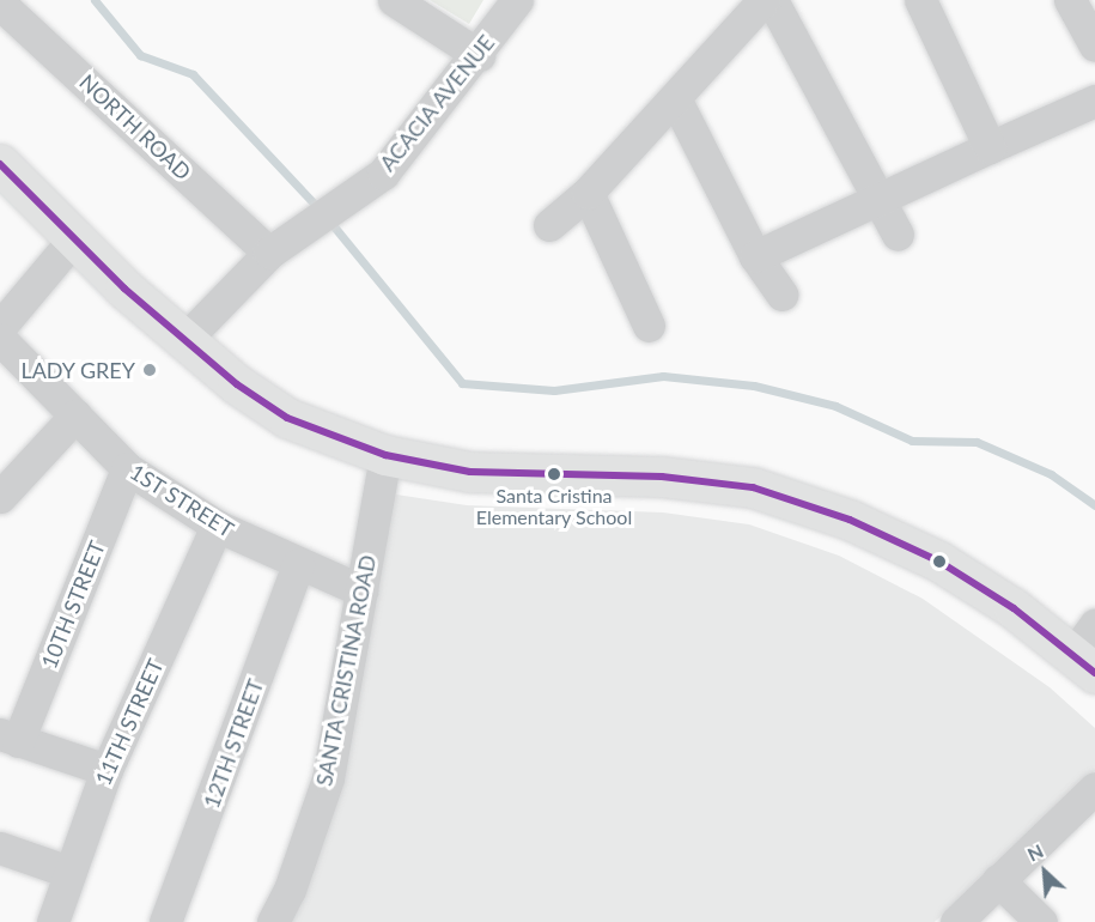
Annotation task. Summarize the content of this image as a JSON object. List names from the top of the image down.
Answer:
{
  "streets": {
    "street": [
      "ACACIA AVENUE",
      "NORTH ROAD",
      "1ST STREET",
      "10TH STREET",
      "SANTA CRISTINA ROAD",
      "11TH STREET",
      "12TH STREET"
    ]
  },
  "crossings": [
    ["ACACIA AVENUE", "NORTH ROAD"],
    ["1ST STREET", "10TH STREET"],
    ["1ST STREET", "SANTA CRISTINA ROAD"],
    ["1ST STREET", "11TH STREET"],
    ["1ST STREET", "12TH STREET"]
  ],
  "places": ["LADY GREY", "Santa Cristina Elementary School"],
  "north": "top left"
}
